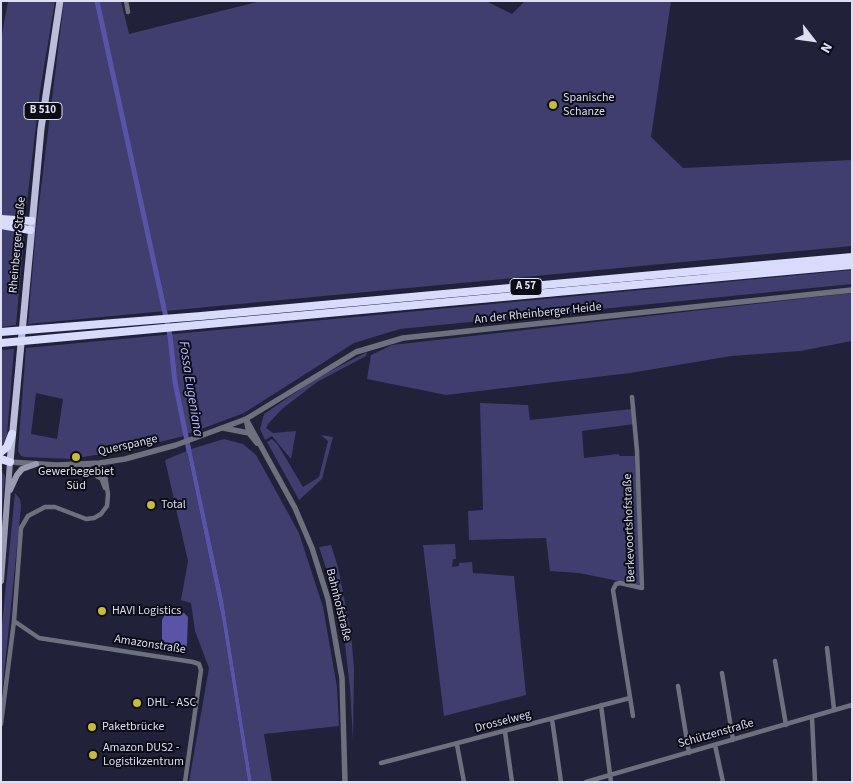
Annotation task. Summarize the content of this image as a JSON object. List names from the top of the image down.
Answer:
{
  "streets": {
    "highway": ["A 57"],
    "main road": ["B 510", "Rheinberger Straße"],
    "street": [
      "An der Rheinberger Heide",
      "Querspange",
      "Berkevoortshofstraße",
      "Bahnhofstraße",
      "Amazonstraße",
      "Drosselweg",
      "Schützenstraße"
    ]
  },
  "crossings": [
    ["Rheinberger Straße", "Querspange"],
    ["An der Rheinberger Heide", "Querspange"],
    ["An der Rheinberger Heide", "Bahnhofstraße"],
    ["Querspange", "Bahnhofstraße"],
    ["Berkevoortshofstraße", "Drosselweg"]
  ],
  "water": ["Fossa Eugeniana"],
  "places": [
    "Spanische Schanze",
    "Gewerbegebiet Süd",
    "Total",
    "HAVI Logistics",
    "DHL - ASC",
    "Paketbrücke",
    "Amazon DUS2 - Logistikzentrum"
  ],
  "north": "bottom right"
}
